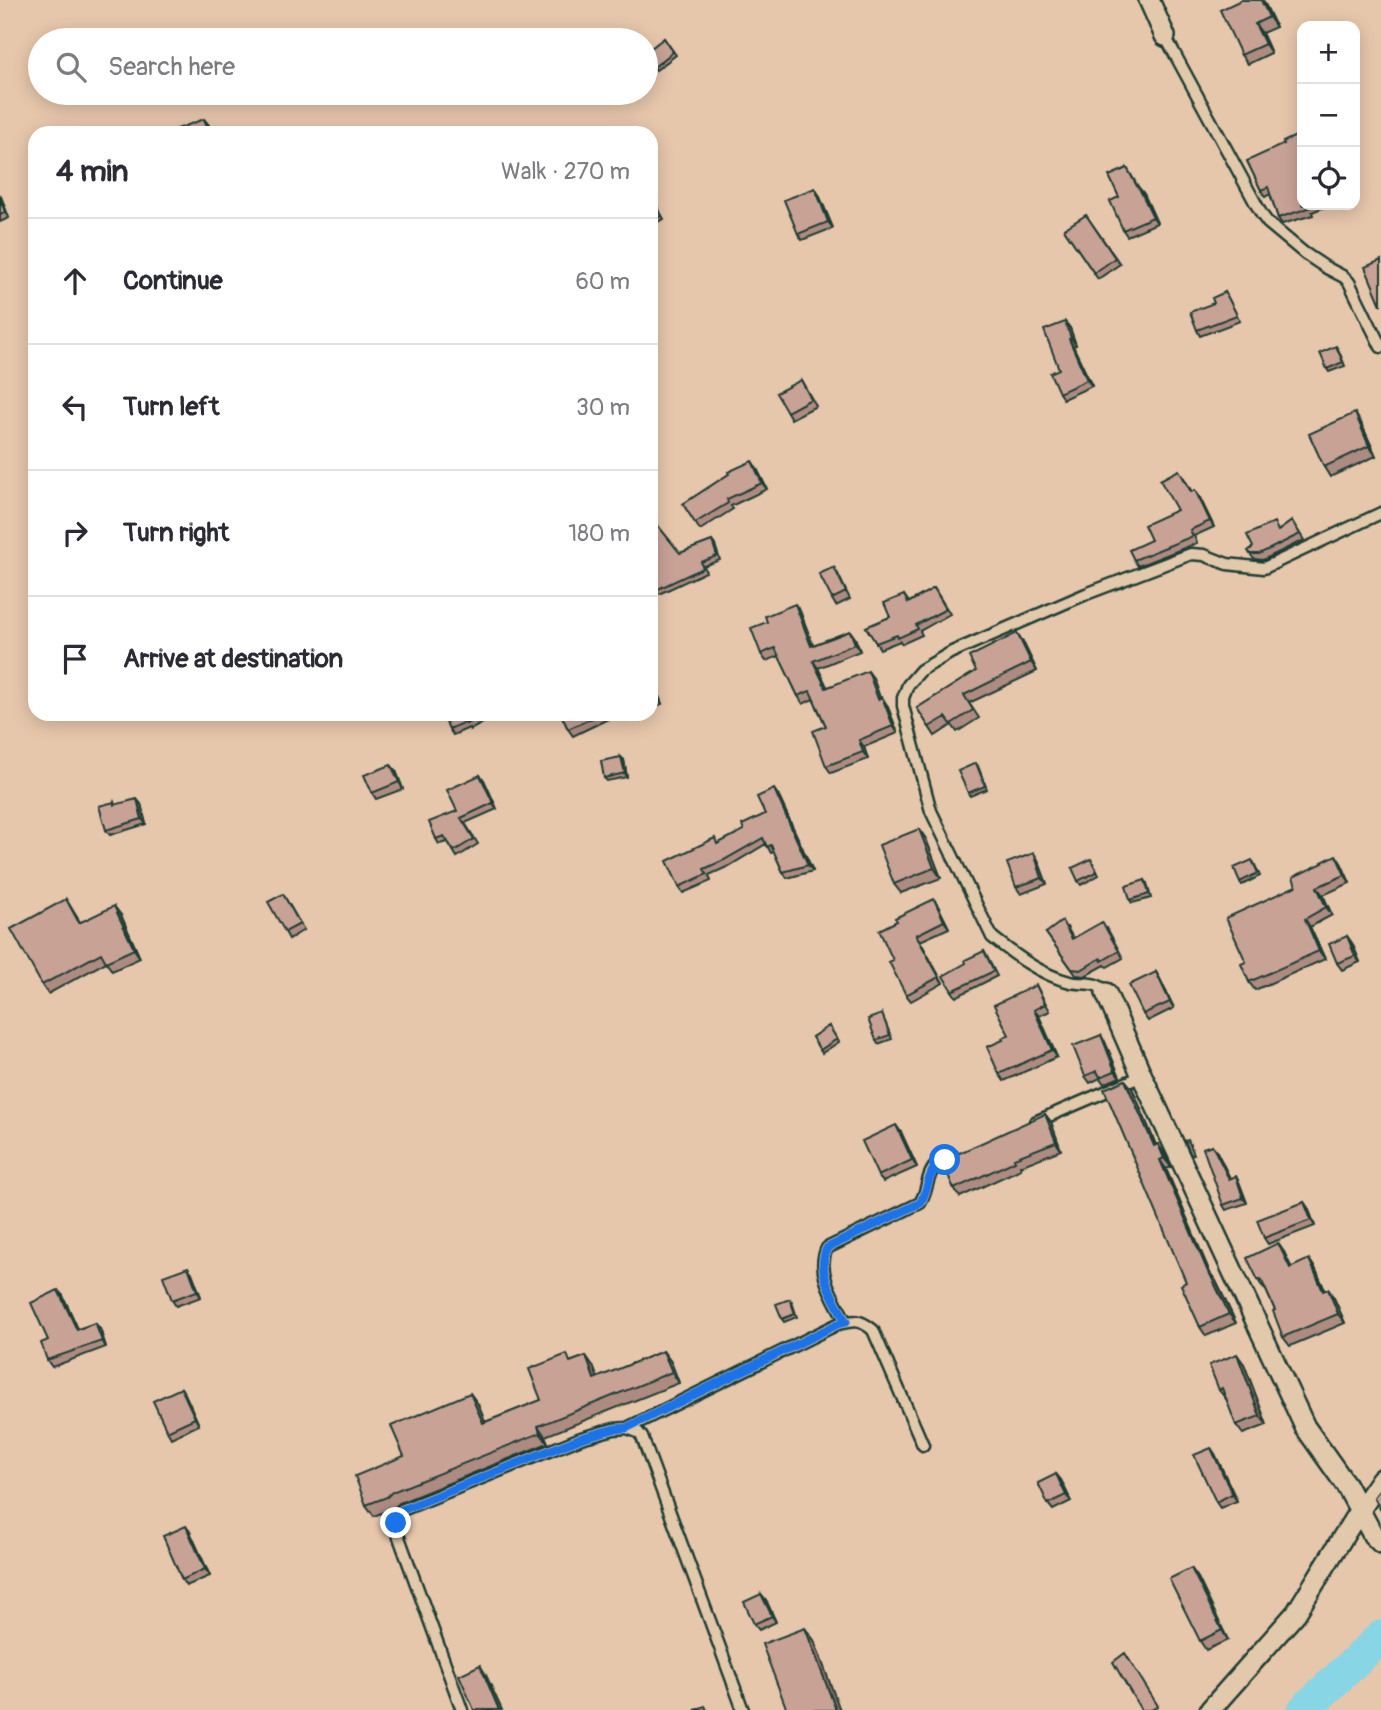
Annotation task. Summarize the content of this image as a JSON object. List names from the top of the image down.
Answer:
{
  "page": {
    "map_buttons": ["+", "−"],
    "search": "Search here",
    "heading": ["4 min", "Walk · 270 m"],
    "list": [
      ["Continue", "60 m"],
      ["Turn left", "30 m"],
      ["Turn right", "180 m"],
      "Arrive at destination"
    ]
  }
}
